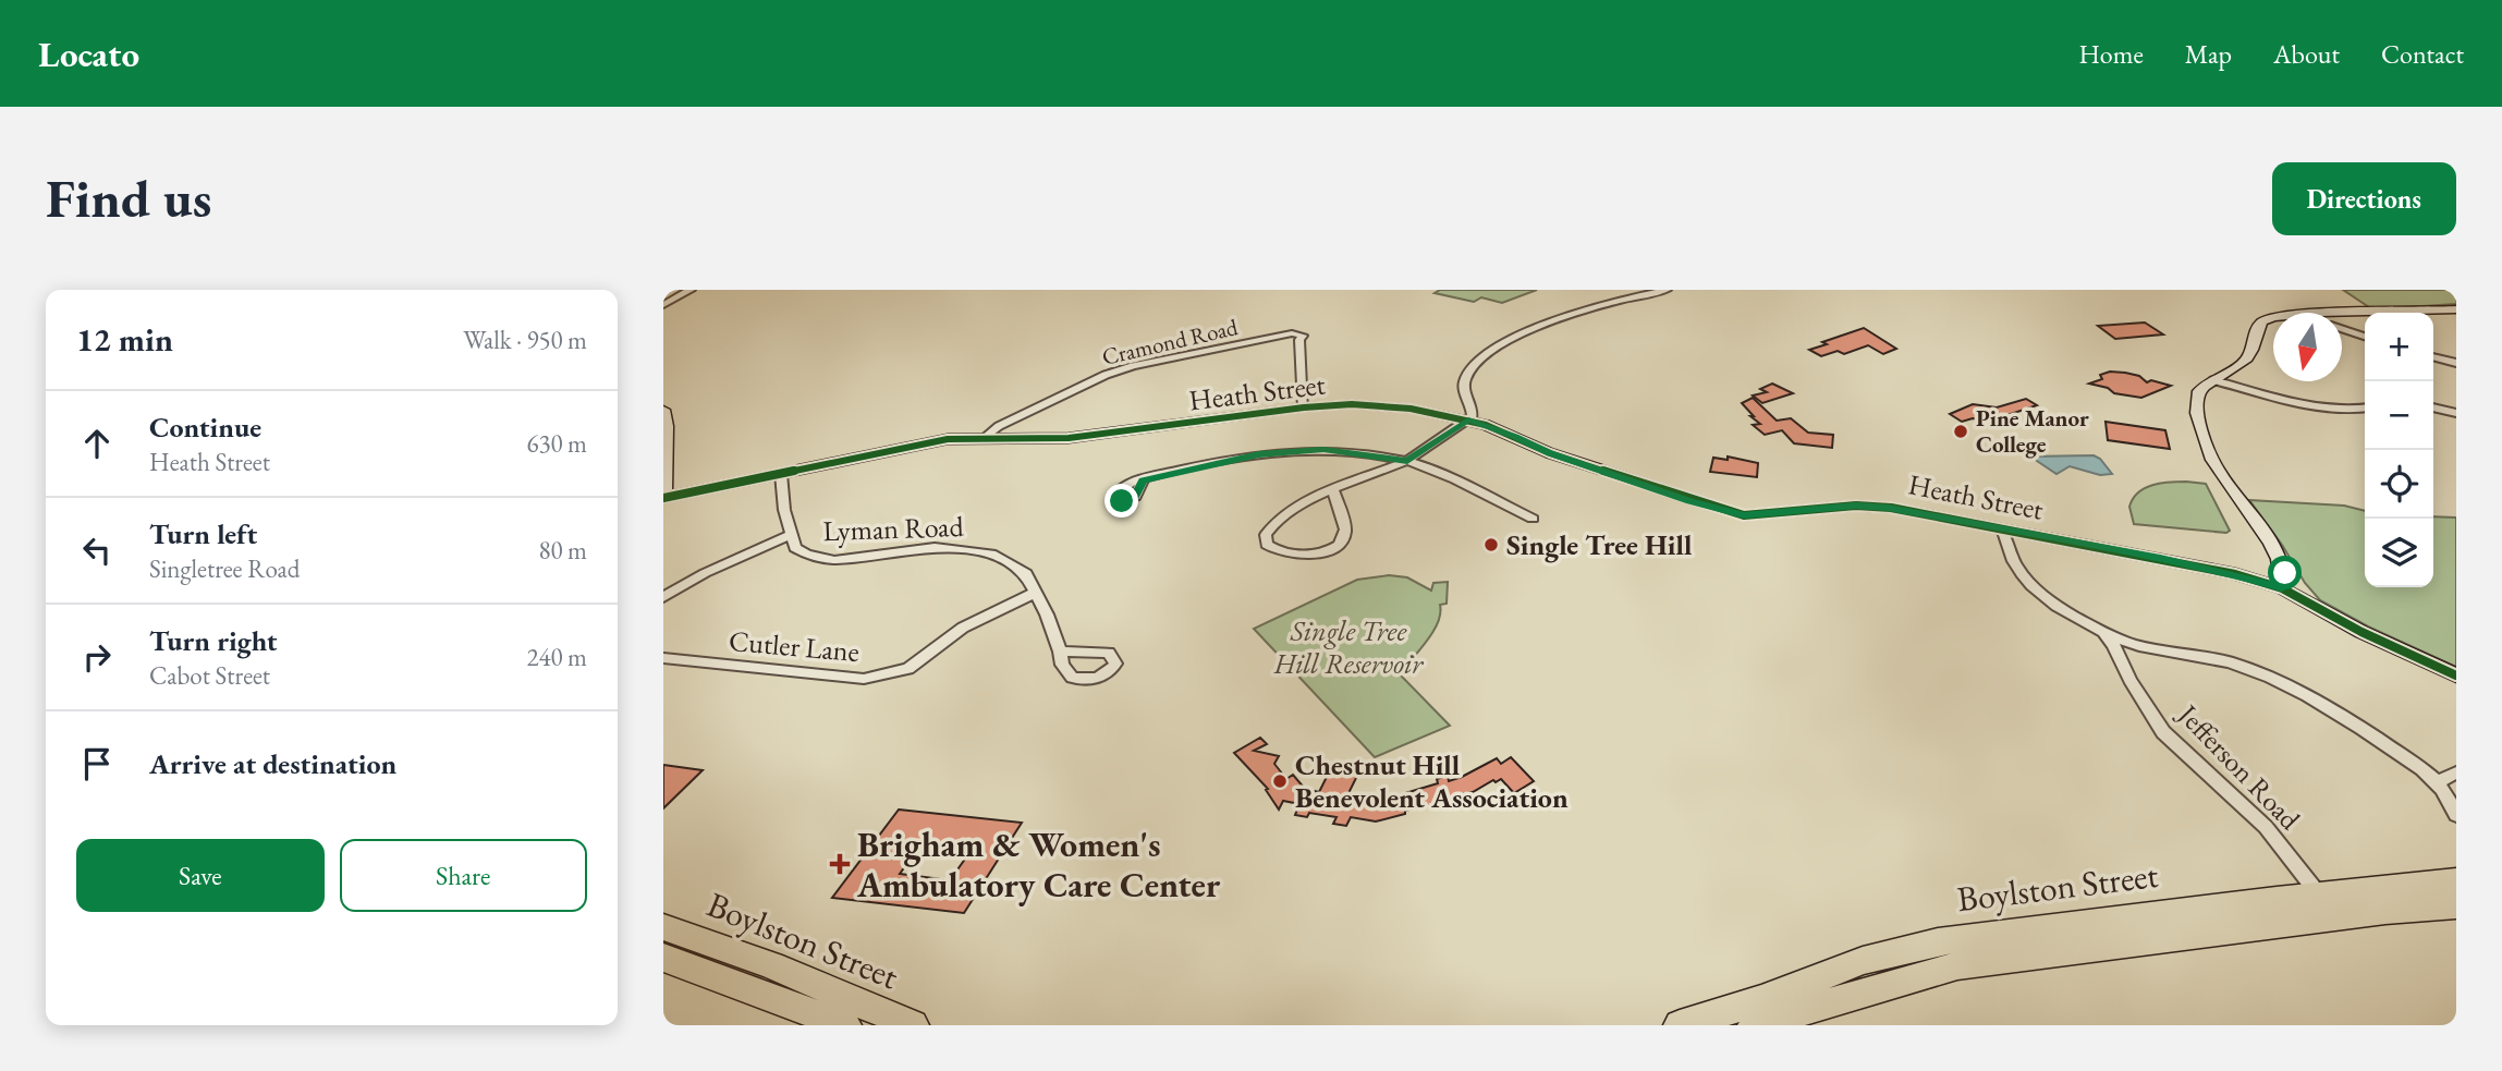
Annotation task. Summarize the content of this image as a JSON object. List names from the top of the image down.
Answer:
{
  "streets": {
    "highway": ["Boylston Street"],
    "street": [
      "Cramond Road",
      "Heath Street",
      "Lyman Road",
      "Cutler Lane",
      "Jefferson Road"
    ]
  },
  "crossings": [
    ["Cramond Road", "Heath Street"],
    ["Heath Street", "Lyman Road"],
    ["Lyman Road", "Cutler Lane"],
    ["Jefferson Road", "Boylston Street"]
  ],
  "parks": ["Single Tree Hill Reservoir"],
  "places": {
    "other": ["Pine Manor College", "Single Tree Hill", "Chestnut Hill Benevolent Association"],
    "health": ["Brigham & Women's Ambulatory Care Center"]
  },
  "north": "bottom",
  "page": {
    "header": "Locato",
    "nav": [
      "Home",
      "Map",
      "About",
      "Contact"
    ],
    "buttons": [
      "Directions",
      ["Save", "Share"]
    ],
    "title": "Find us",
    "heading": ["12 min", "Walk · 950 m"],
    "map_buttons": ["+", "−"],
    "list": [
      ["Continue", "Heath Street", "630 m"],
      ["Turn left", "Singletree Road", "80 m"],
      ["Turn right", "Cabot Street", "240 m"],
      "Arrive at destination"
    ]
  }
}
